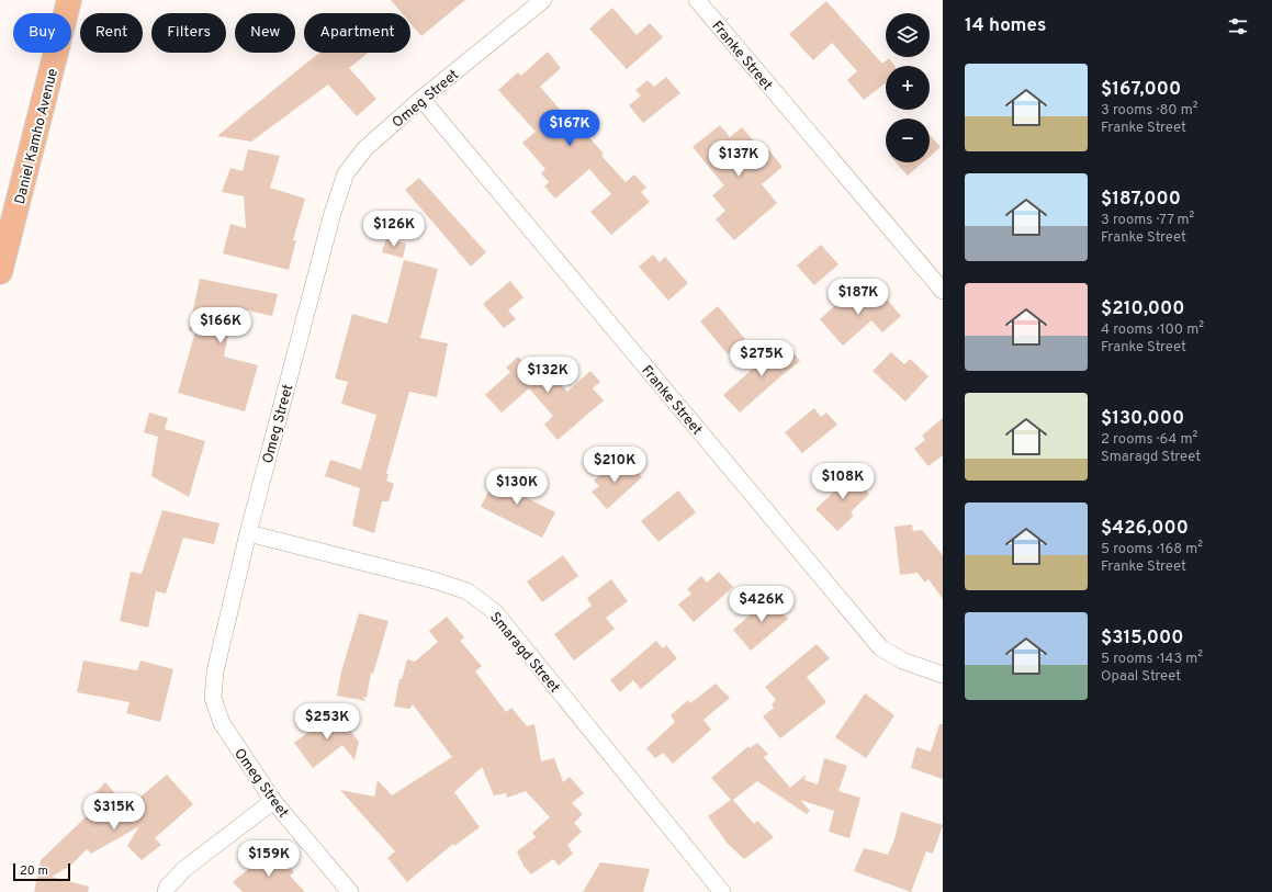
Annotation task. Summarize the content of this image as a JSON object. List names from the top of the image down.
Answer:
{
  "streets": {
    "main road": ["Daniel Kamho Avenue"],
    "street": ["Franke Street", "Omeg Street", "Smaragd Street"]
  },
  "crossings": [
    ["Franke Street", "Omeg Street"],
    ["Omeg Street", "Smaragd Street"]
  ],
  "scale_bar": "20 m",
  "page": {
    "heading": "14 homes",
    "map_buttons": ["+", "−"],
    "chip": [
      "Buy",
      "Rent",
      "Filters",
      "New",
      "Apartment"
    ],
    "list": [
      {
        "name": "$167,000",
        "note": "3 rooms · 80 m² · Franke Street"
      },
      {
        "name": "$187,000",
        "note": "3 rooms · 77 m² · Franke Street"
      },
      {
        "name": "$210,000",
        "note": "4 rooms · 100 m² · Franke Street"
      },
      {
        "name": "$130,000",
        "note": "2 rooms · 64 m² · Smaragd Street"
      },
      {
        "name": "$426,000",
        "note": "5 rooms · 168 m² · Franke Street"
      },
      {
        "name": "$315,000",
        "note": "5 rooms · 143 m² · Opaal Street"
      }
    ],
    "price": [
      "$167K",
      "$137K",
      "$126K",
      "$187K",
      "$166K",
      "$275K",
      "$132K",
      "$210K",
      "$108K",
      "$130K",
      "$426K",
      "$253K",
      "$315K",
      "$159K"
    ],
    "scale": "20 m"
  }
}
